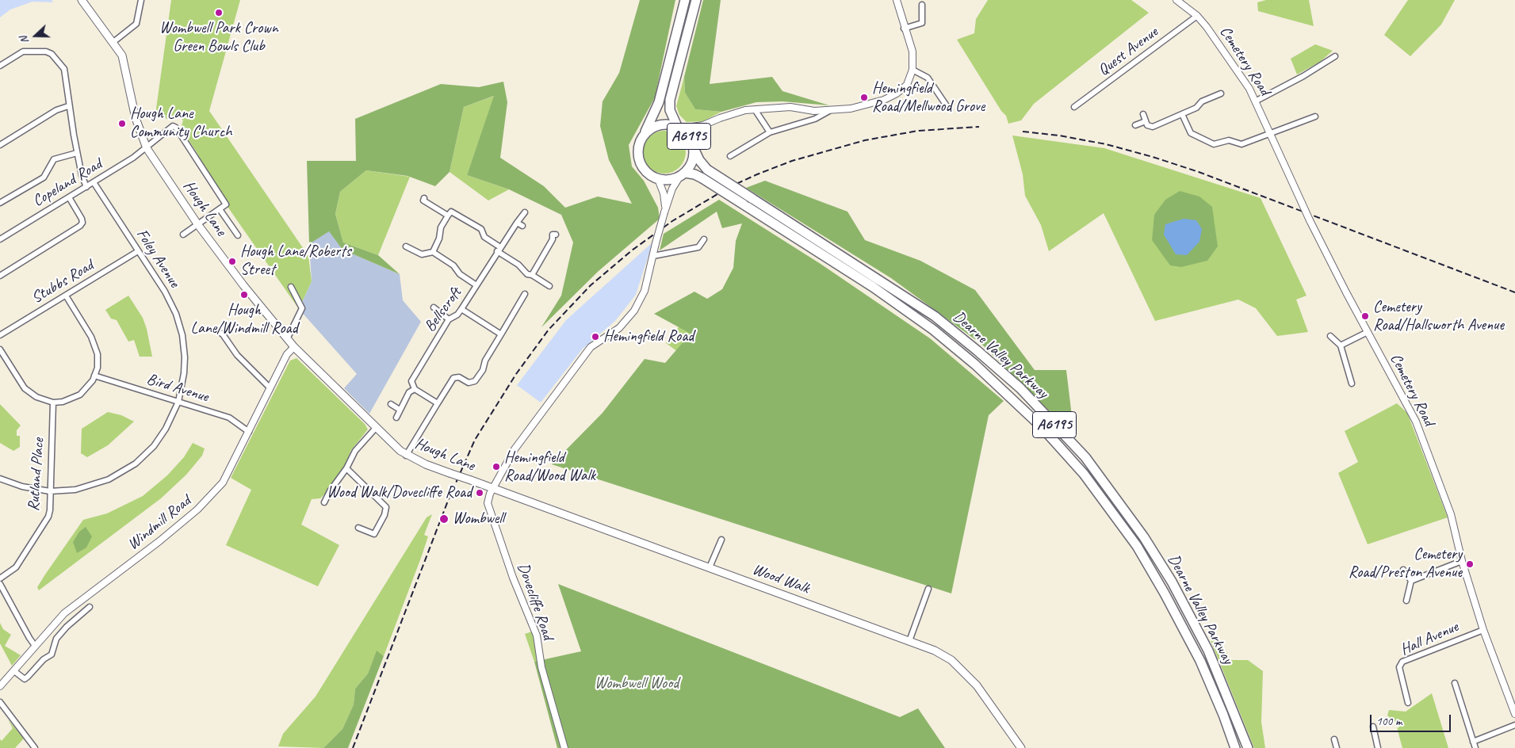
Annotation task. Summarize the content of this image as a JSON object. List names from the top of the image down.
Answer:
{
  "streets": {
    "highway": ["A6195", "Dearne Valley Parkway"],
    "main road": ["Hough Lane", "Wood Walk"],
    "street": [
      "Quest Avenue",
      "Cemetery Road",
      "Copeland Road",
      "Foley Avenue",
      "Stubbs Road",
      "Bellscroft",
      "Bird Avenue",
      "Rutland Place",
      "Windmill Road",
      "Dovecliffe Road",
      "Hall Avenue"
    ]
  },
  "crossings": [
    ["Quest Avenue", "Cemetery Road"],
    ["Cemetery Road", "Hall Avenue"],
    ["A6195", "Dearne Valley Parkway"],
    ["Copeland Road", "Hough Lane"],
    ["Copeland Road", "Foley Avenue"],
    ["Hough Lane", "Windmill Road"],
    ["Hough Lane", "Wood Walk"],
    ["Hough Lane", "Dovecliffe Road"],
    ["Foley Avenue", "Stubbs Road"],
    ["Foley Avenue", "Bird Avenue"],
    ["Foley Avenue", "Rutland Place"],
    ["Bird Avenue", "Windmill Road"],
    ["Wood Walk", "Dovecliffe Road"]
  ],
  "parks": ["Wombwell Wood"],
  "places": [
    "Wombwell Park Crown Green Bowls Club",
    "Hemingfield Road/Mellwood Grove",
    "Hough Lane Community Church",
    "Hough Lane/Roberts Street",
    "Hough Lane/Windmill Road",
    "Cemetery Road/Hallsworth Avenue",
    "Hemingfield Road",
    "Hemingfield Road/Wood Walk",
    "Wood Walk/Dovecliffe Road",
    "Wombwell",
    "Cemetery Road/Preston Avenue"
  ],
  "scale_bar": "100 m",
  "north": "left"
}
